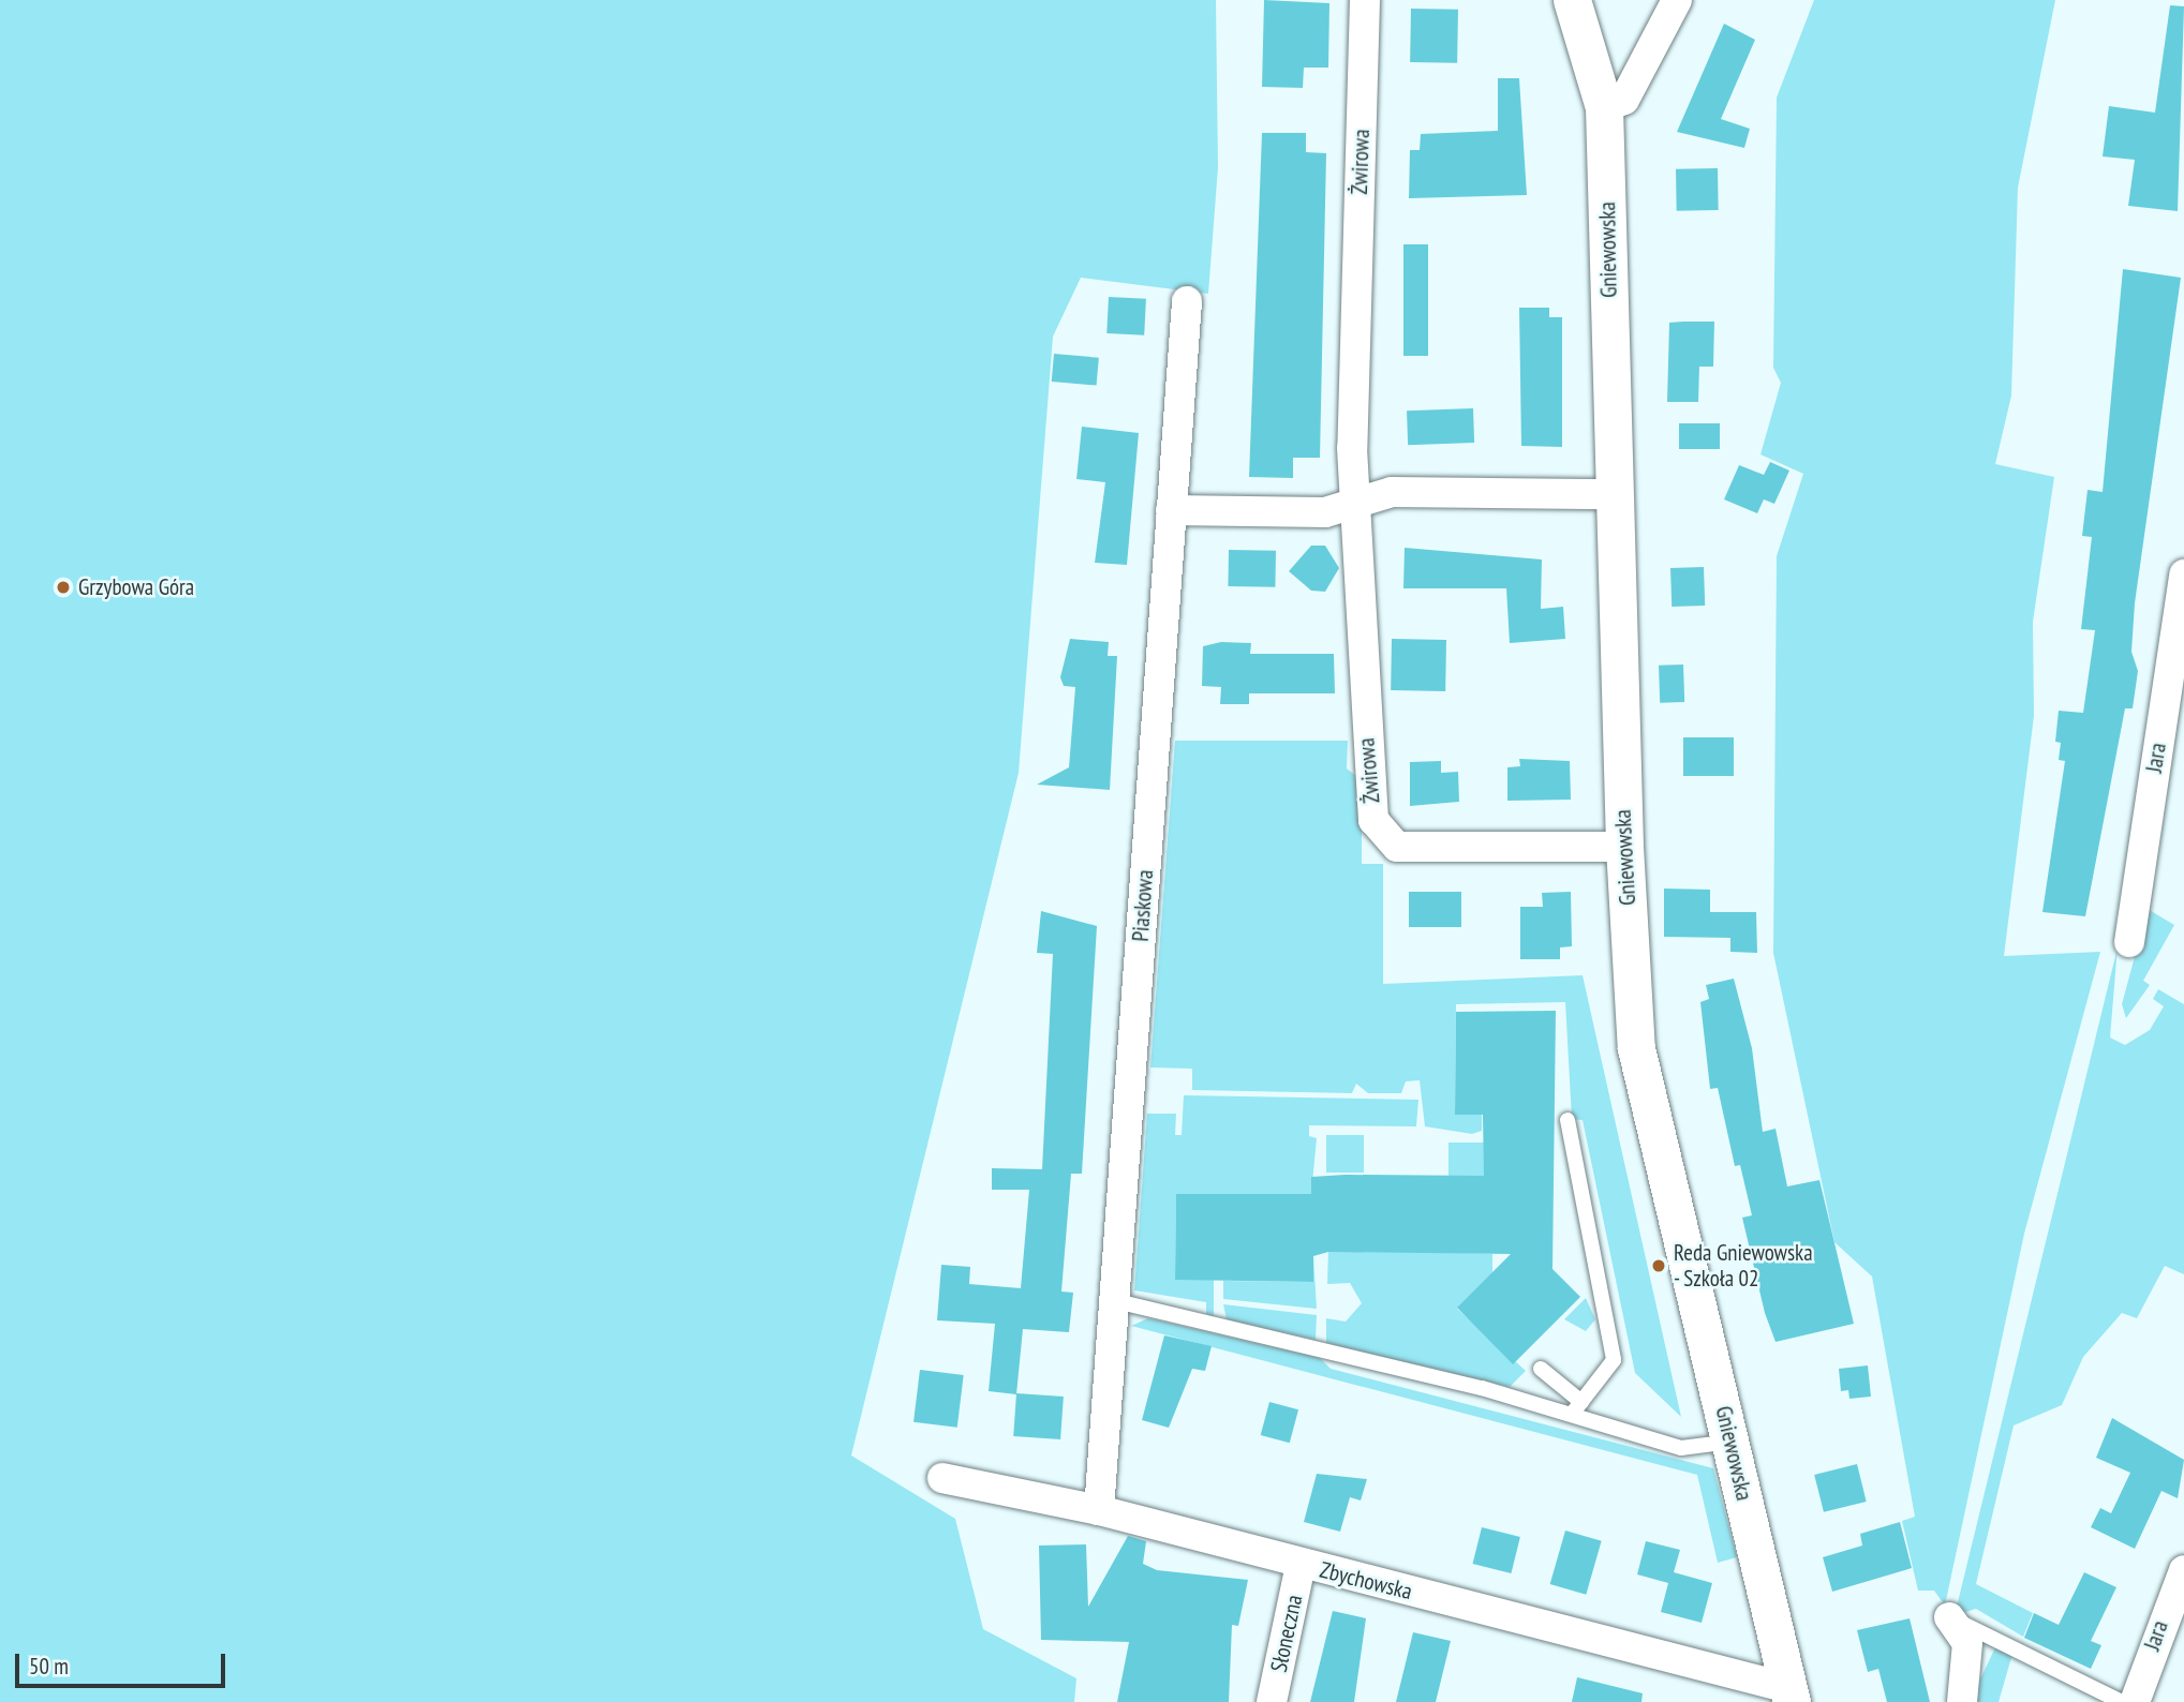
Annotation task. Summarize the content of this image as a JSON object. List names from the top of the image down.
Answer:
{
  "streets": {
    "street": [
      "Żwirowa",
      "Gniewowska",
      "Jara",
      "Piaskowa",
      "Zbychowska",
      "Słoneczna"
    ]
  },
  "crossings": [
    ["Żwirowa", "Gniewowska"],
    ["Gniewowska", "Zbychowska"],
    ["Piaskowa", "Zbychowska"],
    ["Zbychowska", "Słoneczna"]
  ],
  "places": ["Grzybowa Góra", "Reda Gniewowska - Szkoła 02"],
  "scale_bar": "50 m"
}
